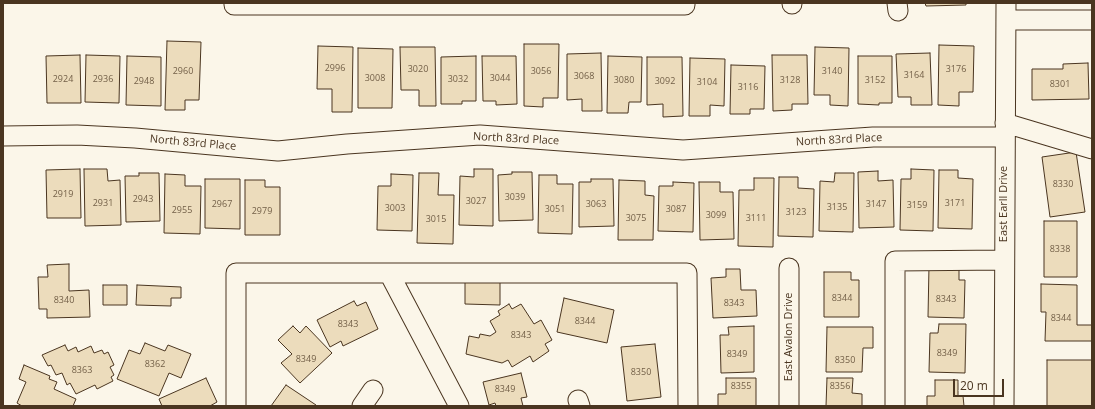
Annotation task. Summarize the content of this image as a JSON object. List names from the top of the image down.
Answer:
{
  "streets": {
    "street": ["North 83rd Place", "East Earll Drive", "East Avalon Drive"]
  },
  "crossings": [
    ["North 83rd Place", "East Earll Drive"]
  ],
  "house_numbers": [
    "2996",
    "3020",
    "3176",
    "2960",
    "3056",
    "3140",
    "3164",
    "3068",
    "3008",
    "3044",
    "2924",
    "2936",
    "3032",
    "3080",
    "3128",
    "3152",
    "2948",
    "3092",
    "3104",
    "8301",
    "3116",
    "8330",
    "2919",
    "3039",
    "2943",
    "3027",
    "2931",
    "3171",
    "2967",
    "3063",
    "3147",
    "3159",
    "3135",
    "3003",
    "3051",
    "3087",
    "2955",
    "2979",
    "3123",
    "3099",
    "3075",
    "3111",
    "3015",
    "8338",
    "8344",
    "8343",
    "8340",
    "8343",
    "8344",
    "8344",
    "8343",
    "8343",
    "8349",
    "8349",
    "8349",
    "8350",
    "8362",
    "8363",
    "8350",
    "8355",
    "8356",
    "8349"
  ],
  "scale_bar": "20 m"
}
